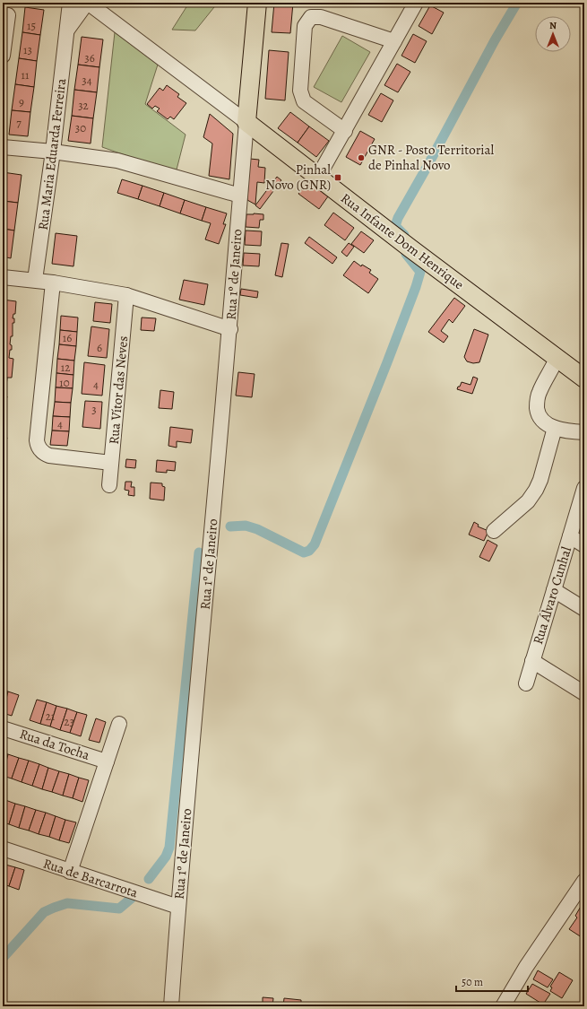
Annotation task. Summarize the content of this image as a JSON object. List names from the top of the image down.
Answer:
{
  "streets": {
    "main road": ["Rua Infante Dom Henrique"],
    "street": [
      "Rua Maria Eduarda Ferreira",
      "Rua 1º de Janeiro",
      "Rua Vítor das Neves",
      "Rua Álvaro Cunhal",
      "Rua da Tocha",
      "Rua de Barcarrota"
    ]
  },
  "crossings": [
    ["Rua Maria Eduarda Ferreira", "Rua Infante Dom Henrique"],
    ["Rua Infante Dom Henrique", "Rua 1º de Janeiro"],
    ["Rua 1º de Janeiro", "Rua de Barcarrota"]
  ],
  "places": {
    "other": ["GNR - Posto Territorial de Pinhal Novo"],
    "transit": ["Pinhal Novo (GNR)"]
  },
  "house_numbers": [
    "15",
    "13",
    "36",
    "11",
    "34",
    "9",
    "32",
    "7",
    "30",
    "16",
    "6",
    "12",
    "10",
    "4",
    "3",
    "4",
    "21",
    "23"
  ],
  "scale_bar": "50 m",
  "north": "top"
}
